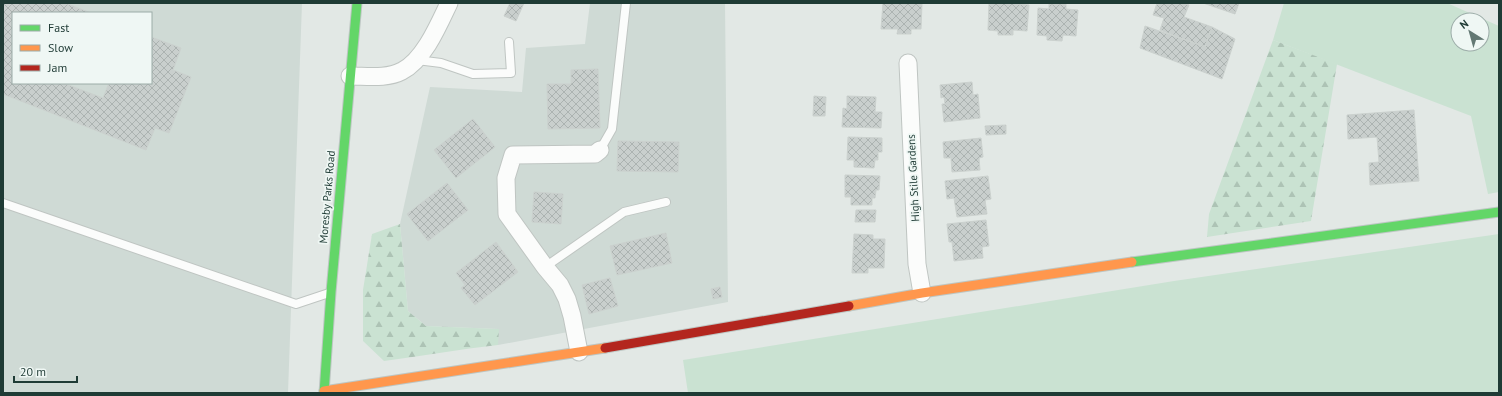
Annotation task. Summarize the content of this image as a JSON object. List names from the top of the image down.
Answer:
{
  "streets": {
    "street": ["High Stile Gardens", "Moresby Parks Road"]
  },
  "legend": ["Fast", "Slow", "Jam"],
  "scale_bar": "20 m",
  "north": "top left"
}
